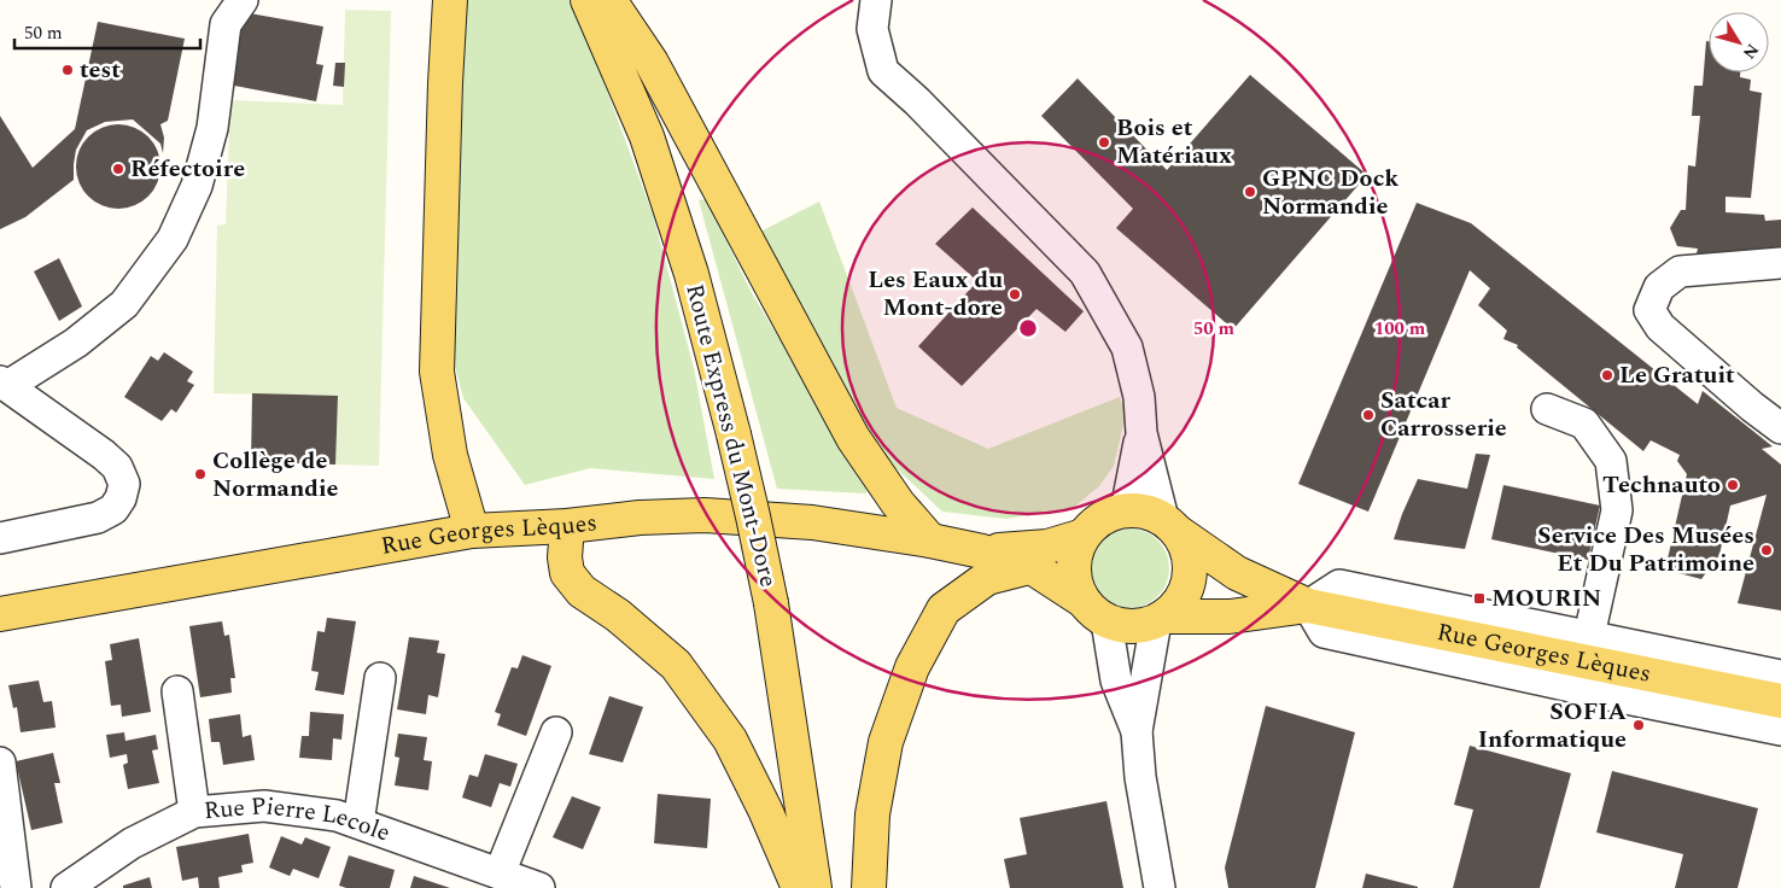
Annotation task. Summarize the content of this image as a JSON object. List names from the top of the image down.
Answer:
{
  "streets": {
    "main road": ["Route Express du Mont-Dore", "Rue Georges Lèques"],
    "street": ["Rue Pierre Lecole"]
  },
  "places": {
    "other": [
      "test",
      "Bois et Matériaux",
      "Réfectoire",
      "GPNC Dock Normandie",
      "Les Eaux du Mont-dore",
      "Le Gratuit",
      "Satcar Carrosserie",
      "Collège de Normandie",
      "Technauto",
      "Service Des Musées Et Du Patrimoine",
      "SOFIA Informatique"
    ],
    "transit": ["MOURIN"]
  },
  "scale_bar": "50 m",
  "north": "bottom right",
  "rings": ["50 m", "100 m"]
}
